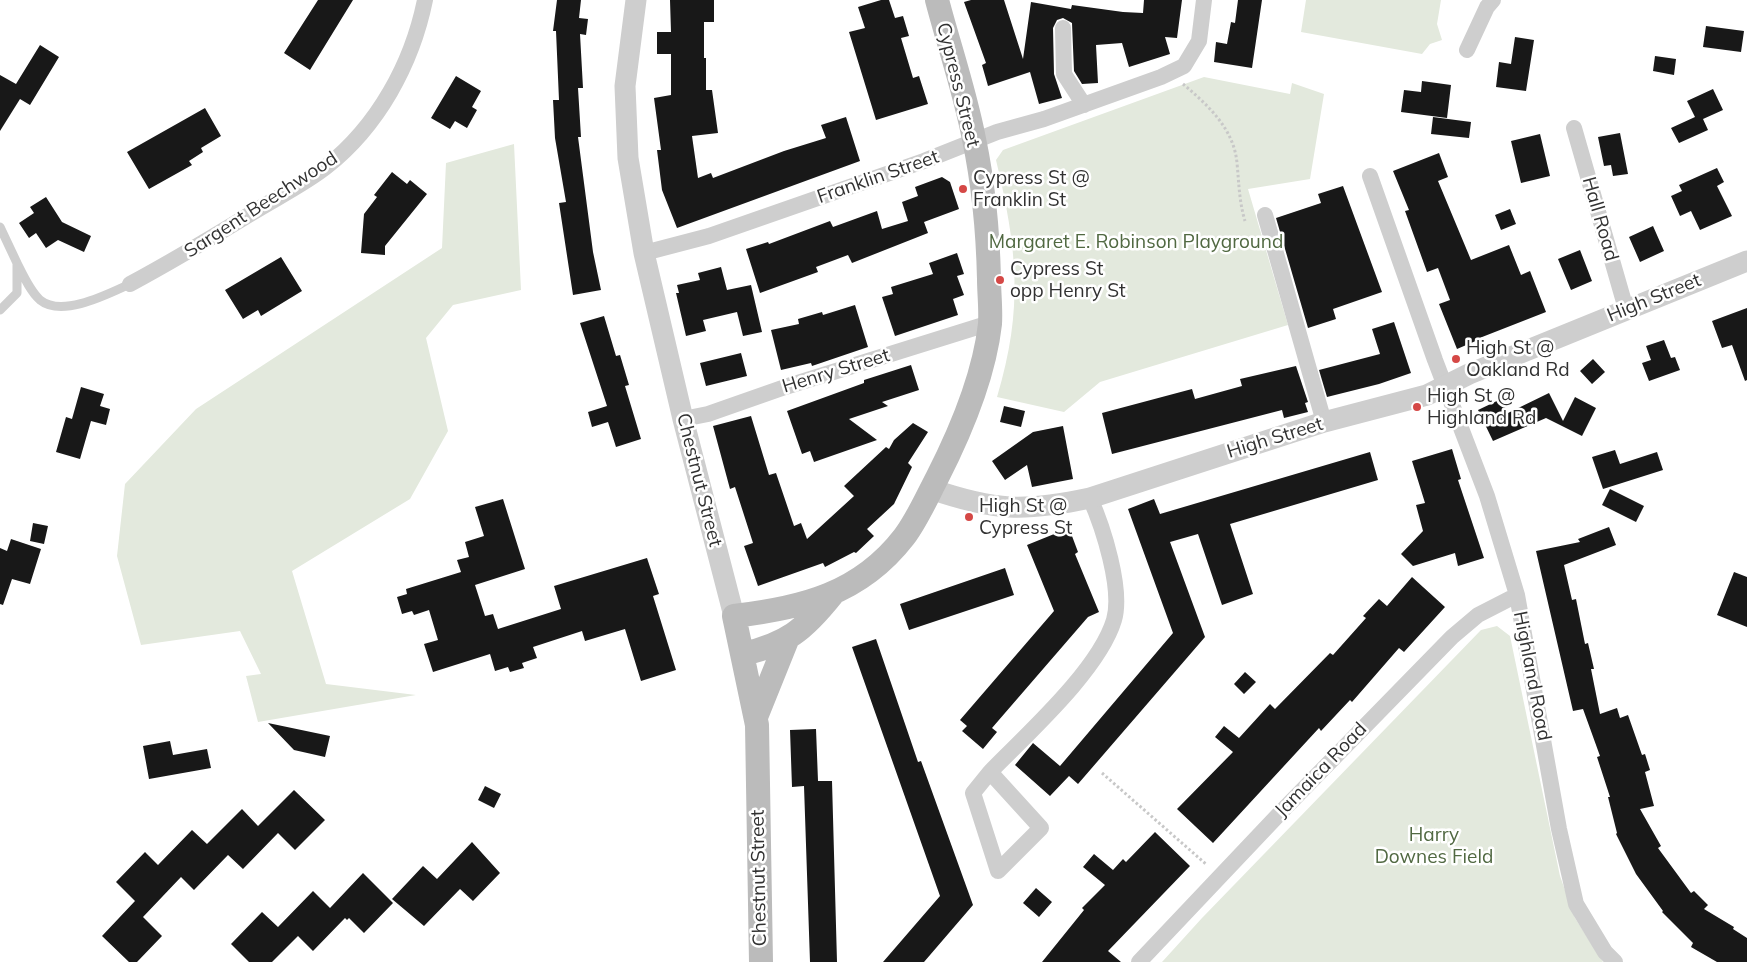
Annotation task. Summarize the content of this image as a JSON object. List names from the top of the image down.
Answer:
{
  "streets": {
    "main road": ["Cypress Street", "Chestnut Street"],
    "street": [
      "Franklin Street",
      "Sargent Beechwood",
      "Hall Road",
      "High Street",
      "Henry Street",
      "Highland Road",
      "Jamaica Road"
    ]
  },
  "crossings": [
    ["Cypress Street", "Franklin Street"],
    ["Cypress Street", "High Street"],
    ["Cypress Street", "Henry Street"],
    ["Franklin Street", "Chestnut Street"],
    ["Hall Road", "High Street"],
    ["High Street", "Highland Road"],
    ["Henry Street", "Chestnut Street"],
    ["Highland Road", "Jamaica Road"]
  ],
  "parks": ["Margaret E. Robinson Playground", "Harry Downes Field"],
  "places": [
    "Cypress St @ Franklin St",
    "Cypress St opp Henry St",
    "High St @ Oakland Rd",
    "High St @ Highland Rd",
    "High St @ Cypress St"
  ]
}
